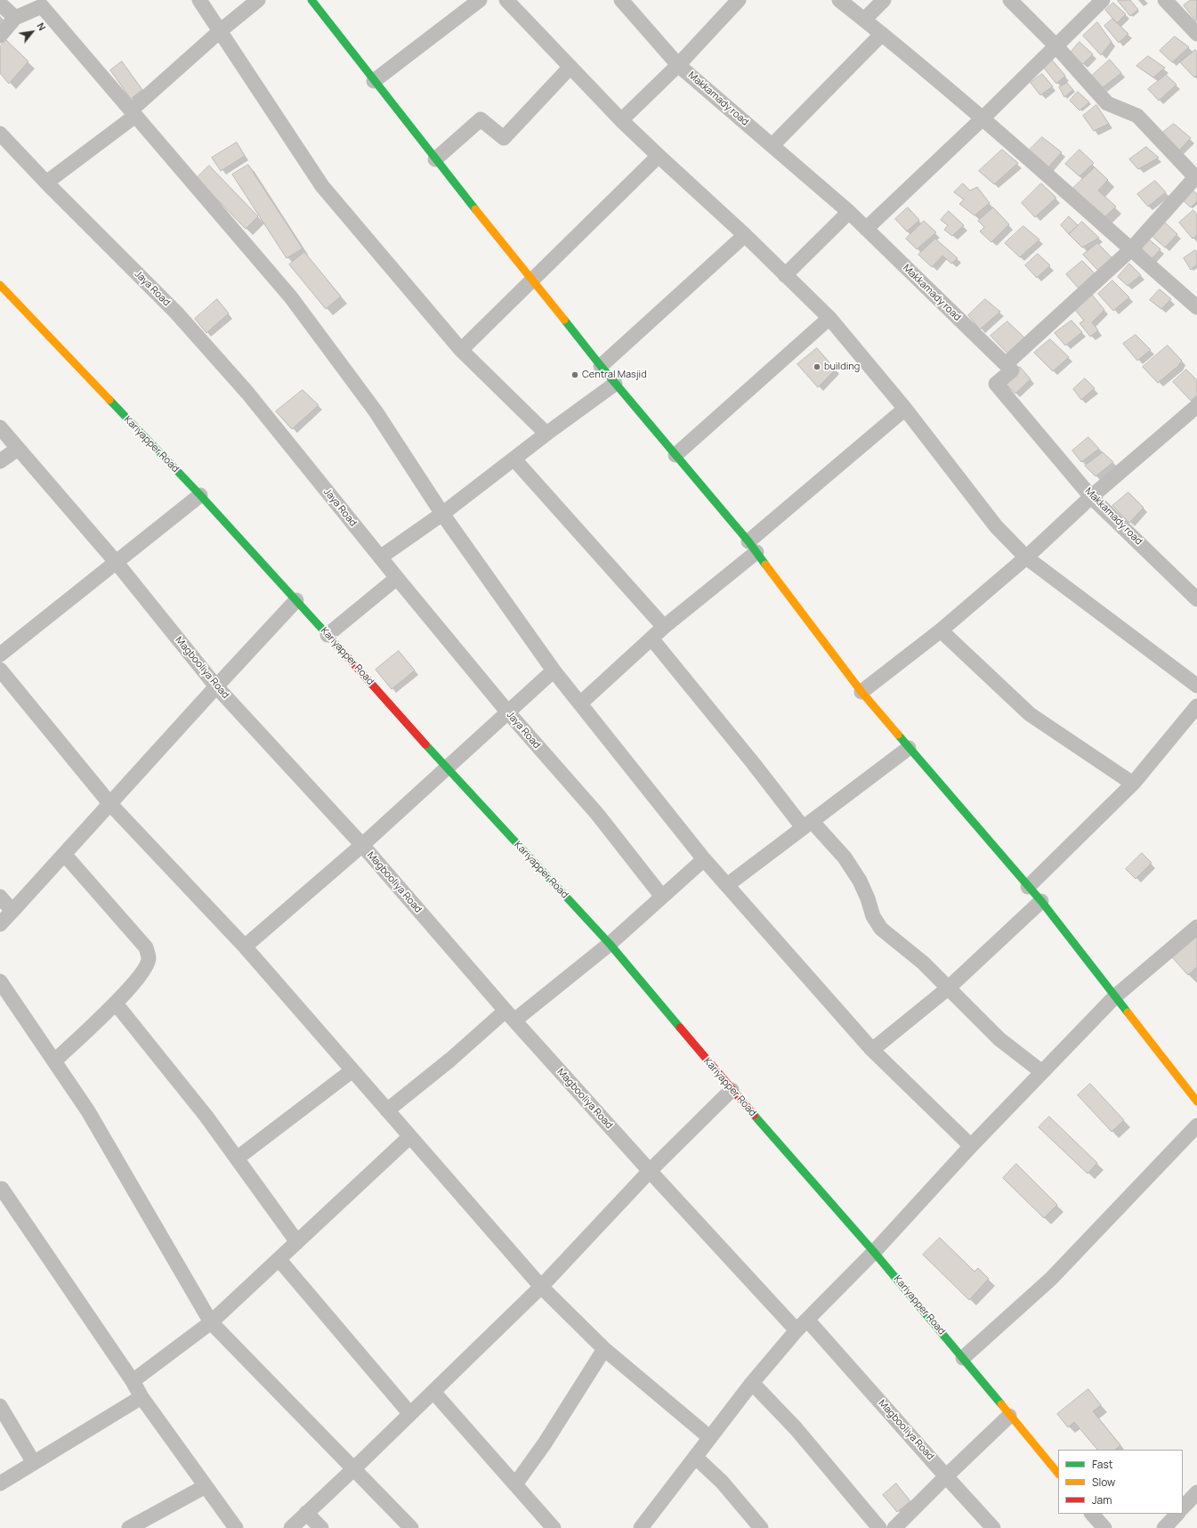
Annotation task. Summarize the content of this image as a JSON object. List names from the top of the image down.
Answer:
{
  "streets": {
    "street": [
      "Makkamady road",
      "Jaya Road",
      "Kariyapper Road",
      "Magbooliya Road"
    ]
  },
  "places": ["building", "Central Masjid"],
  "legend": ["Fast", "Slow", "Jam"],
  "north": "top right"
}
